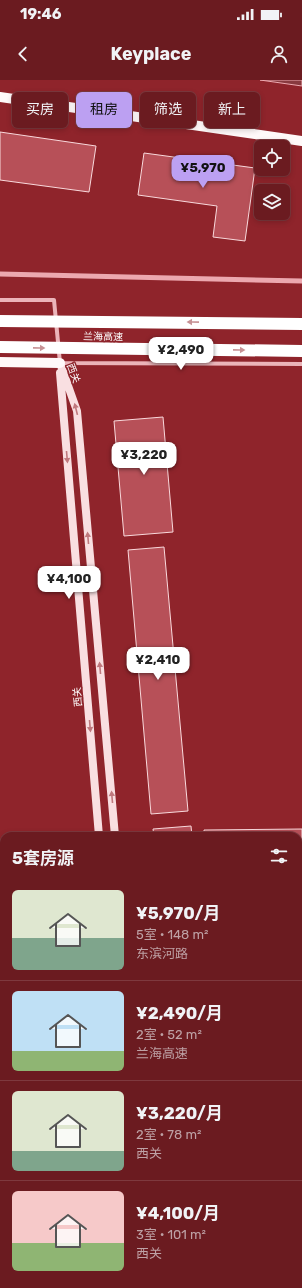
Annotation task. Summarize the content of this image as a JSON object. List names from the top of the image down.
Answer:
{
  "streets": {
    "highway": ["兰海高速"],
    "main road": ["西关"]
  },
  "page": {
    "status": "19:46",
    "header": "Keyplace",
    "chip": [
      "买房",
      "租房",
      "筛选",
      "新上"
    ],
    "price": [
      "¥5,970",
      "¥2,490",
      "¥3,220",
      "¥4,100",
      "¥2,410"
    ],
    "heading": "5套房源",
    "list": [
      {
        "name": "¥5,970/月",
        "note": "5室 · 148 m² · 东滨河路"
      },
      {
        "name": "¥2,490/月",
        "note": "2室 · 52 m² · 兰海高速"
      },
      {
        "name": "¥3,220/月",
        "note": "2室 · 78 m² · 西关"
      },
      {
        "name": "¥4,100/月",
        "note": "3室 · 101 m² · 西关"
      }
    ]
  }
}
